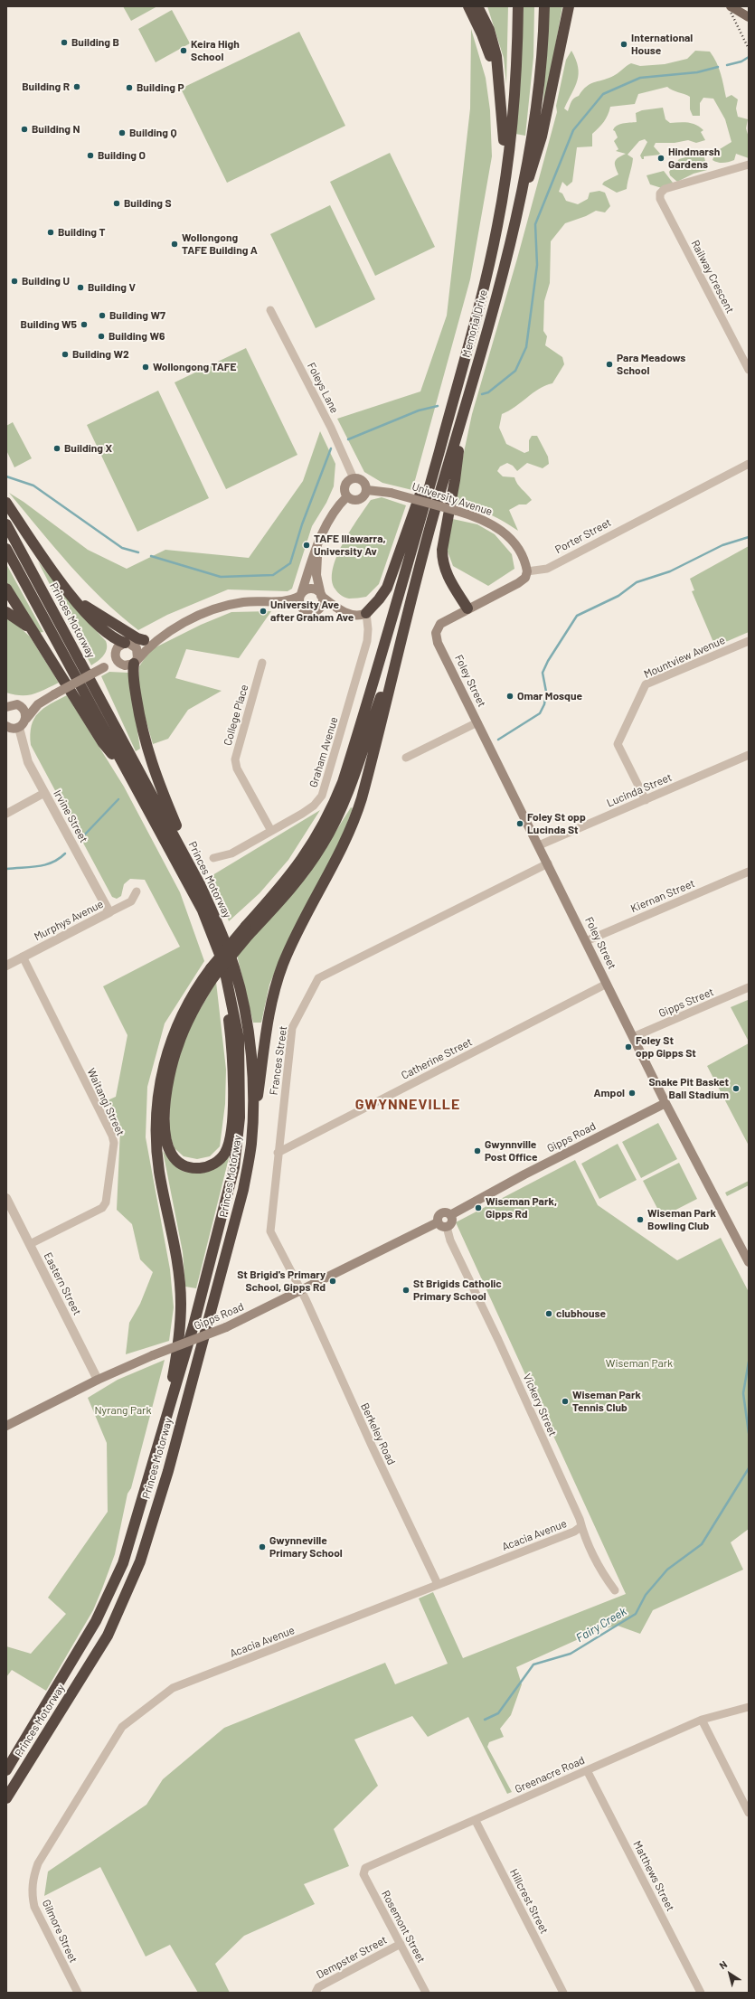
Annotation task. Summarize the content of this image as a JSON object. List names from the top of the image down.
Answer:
{
  "streets": {
    "highway": ["Memorial Drive", "Princes Motorway"],
    "main road": ["University Avenue", "Foley Street", "Gipps Road"],
    "street": [
      "Railway Crescent",
      "Foleys Lane",
      "Porter Street",
      "Mountview Avenue",
      "College Place",
      "Graham Avenue",
      "Lucinda Street",
      "Irvine Street",
      "Kiernan Street",
      "Murphys Avenue",
      "Gipps Street",
      "Catherine Street",
      "Frances Street",
      "Waitangi Street",
      "Eastern Street",
      "Vickery Street",
      "Berkeley Road",
      "Acacia Avenue",
      "Greenacre Road",
      "Matthews Street",
      "Hillcrest Street",
      "Rosemont Street",
      "Gilmore Street",
      "Dempster Street"
    ]
  },
  "crossings": [
    ["Foleys Lane", "University Avenue"],
    ["University Avenue", "Porter Street"],
    ["Mountview Avenue", "Lucinda Street"],
    ["Foley Street", "Lucinda Street"],
    ["Foley Street", "Kiernan Street"],
    ["Foley Street", "Gipps Street"],
    ["Foley Street", "Catherine Street"],
    ["Foley Street", "Frances Street"],
    ["Foley Street", "Gipps Road"],
    ["College Place", "Graham Avenue"],
    ["Irvine Street", "Murphys Avenue"],
    ["Murphys Avenue", "Waitangi Street"],
    ["Catherine Street", "Frances Street"],
    ["Frances Street", "Gipps Road"],
    ["Frances Street", "Berkeley Road"],
    ["Waitangi Street", "Eastern Street"],
    ["Gipps Road", "Eastern Street"],
    ["Gipps Road", "Vickery Street"],
    ["Gipps Road", "Berkeley Road"],
    ["Vickery Street", "Acacia Avenue"],
    ["Berkeley Road", "Acacia Avenue"],
    ["Acacia Avenue", "Gilmore Street"],
    ["Greenacre Road", "Matthews Street"],
    ["Greenacre Road", "Hillcrest Street"],
    ["Greenacre Road", "Rosemont Street"],
    ["Rosemont Street", "Dempster Street"]
  ],
  "districts": ["GWYNNEVILLE"],
  "water": ["Fairy Creek"],
  "parks": ["Wiseman Park", "Nyrang Park"],
  "places": [
    "Building B",
    "International House",
    "Keira High School",
    "Building R",
    "Building P",
    "Building N",
    "Building Q",
    "Building O",
    "Hindmarsh Gardens",
    "Building S",
    "Building T",
    "Wollongong TAFE Building A",
    "Building U",
    "Building V",
    "Building W7",
    "Building W5",
    "Building W6",
    "Building W2",
    "Para Meadows School",
    "Wollongong TAFE",
    "Building X",
    "TAFE Illawarra, University Av",
    "University Ave after Graham Ave",
    "Omar Mosque",
    "Foley St opp Lucinda St",
    "Foley St opp Gipps St",
    "Snake Pit Basket Ball Stadium",
    "Ampol",
    "Gwynnville Post Office",
    "Wiseman Park, Gipps Rd",
    "Wiseman Park Bowling Club",
    "St Brigid's Primary School, Gipps Rd",
    "St Brigids Catholic Primary School",
    "clubhouse",
    "Wiseman Park Tennis Club",
    "Gwynneville Primary School"
  ],
  "north": "top left"
}
